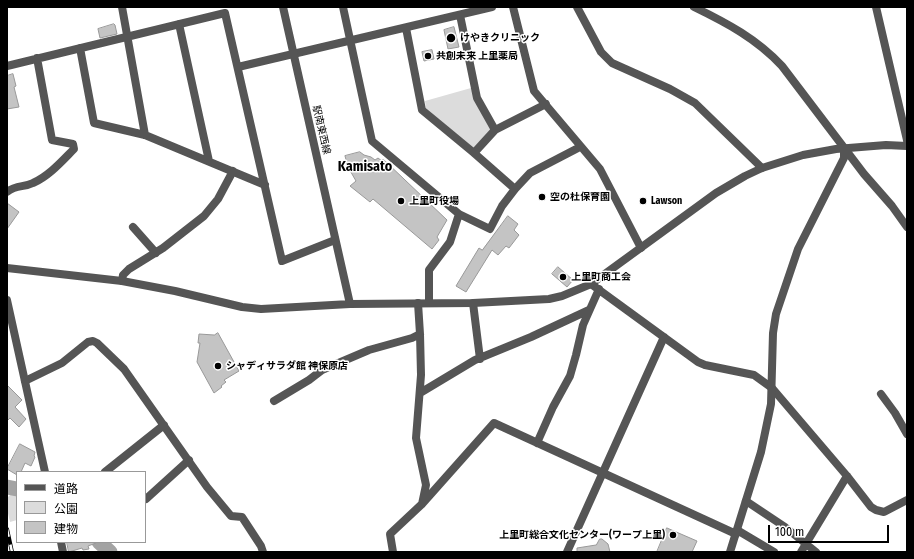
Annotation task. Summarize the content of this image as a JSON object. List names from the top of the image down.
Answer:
{
  "streets": {
    "street": ["駅南東西線"]
  },
  "districts": ["Kamisato"],
  "places": [
    "けやきクリニック",
    "共創未来 上里薬局",
    "空の杜保育園",
    "上里町役場",
    "Lawson",
    "上里町商工会",
    "シャディサラダ館 神保原店",
    "上里町総合文化センター(ワープ上里)"
  ],
  "legend": ["道路", "公園", "建物"],
  "scale_bar": "100 m"
}
